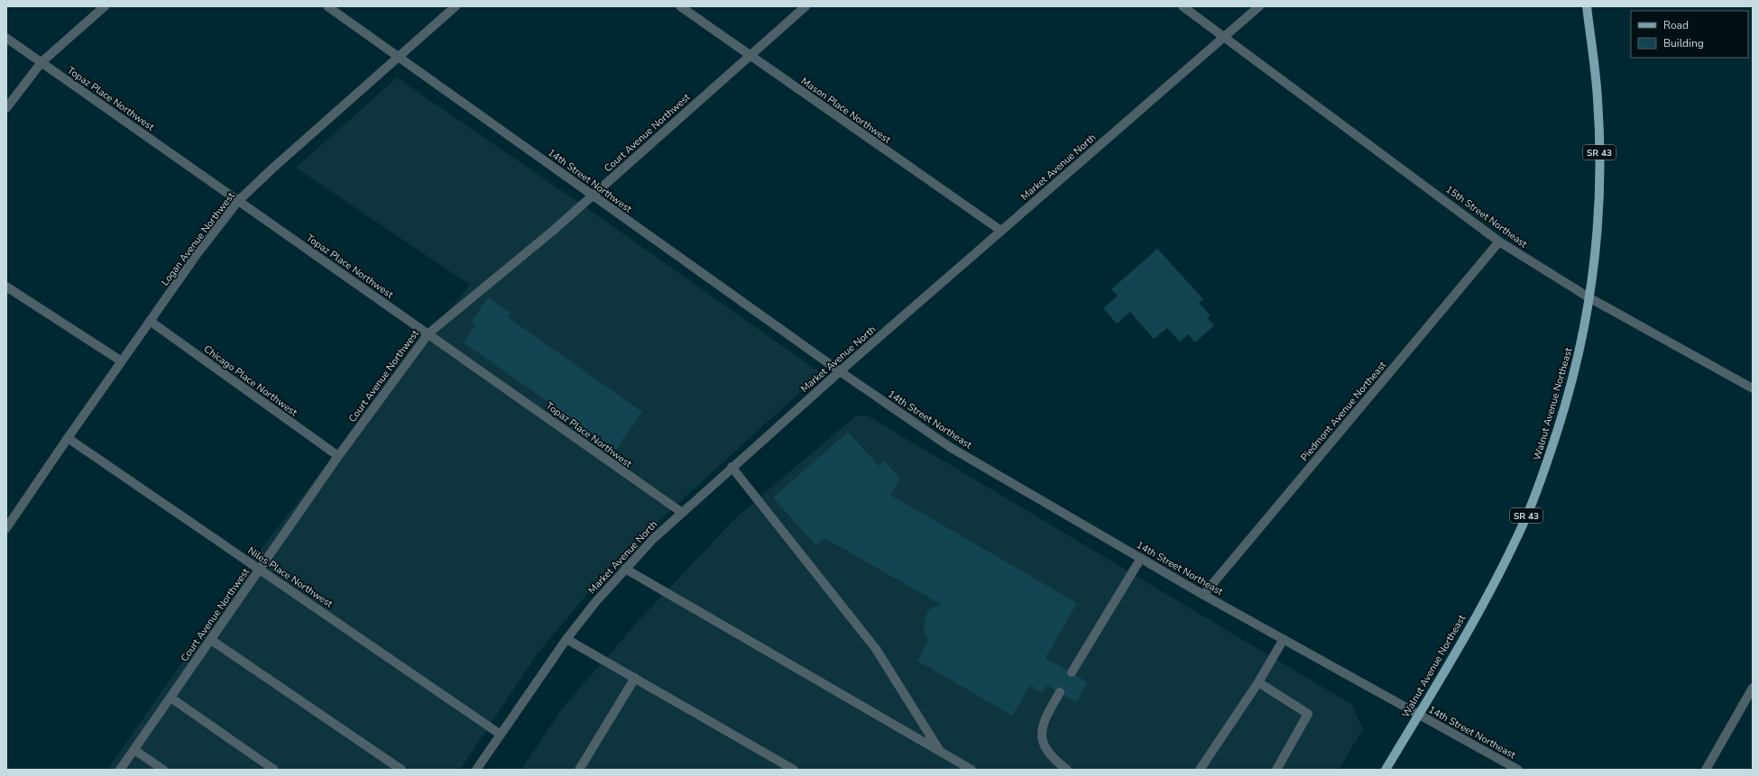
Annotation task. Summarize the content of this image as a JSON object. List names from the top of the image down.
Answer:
{
  "streets": {
    "main road": ["SR 43", "Walnut Avenue Northeast"],
    "street": [
      "Topaz Place Northwest",
      "Mason Place Northwest",
      "Court Avenue Northwest",
      "Market Avenue North",
      "14th Street Northwest",
      "15th Street Northeast",
      "Logan Avenue Northwest",
      "Chicago Place Northwest",
      "Piedmont Avenue Northeast",
      "14th Street Northeast",
      "Niles Place Northwest"
    ]
  },
  "crossings": [
    ["Topaz Place Northwest", "Court Avenue Northwest"],
    ["Topaz Place Northwest", "Market Avenue North"],
    ["Topaz Place Northwest", "Logan Avenue Northwest"],
    ["Mason Place Northwest", "Court Avenue Northwest"],
    ["Mason Place Northwest", "Market Avenue North"],
    ["Court Avenue Northwest", "14th Street Northwest"],
    ["Court Avenue Northwest", "Chicago Place Northwest"],
    ["Court Avenue Northwest", "Niles Place Northwest"],
    ["Market Avenue North", "14th Street Northwest"],
    ["Market Avenue North", "15th Street Northeast"],
    ["Market Avenue North", "14th Street Northeast"],
    ["Market Avenue North", "Niles Place Northwest"],
    ["14th Street Northwest", "Logan Avenue Northwest"],
    ["14th Street Northwest", "14th Street Northeast"],
    ["15th Street Northeast", "Walnut Avenue Northeast"],
    ["15th Street Northeast", "Piedmont Avenue Northeast"],
    ["Logan Avenue Northwest", "Chicago Place Northwest"],
    ["Logan Avenue Northwest", "Niles Place Northwest"],
    ["Walnut Avenue Northeast", "14th Street Northeast"],
    ["Piedmont Avenue Northeast", "14th Street Northeast"]
  ],
  "legend": ["Road", "Building"]
}
